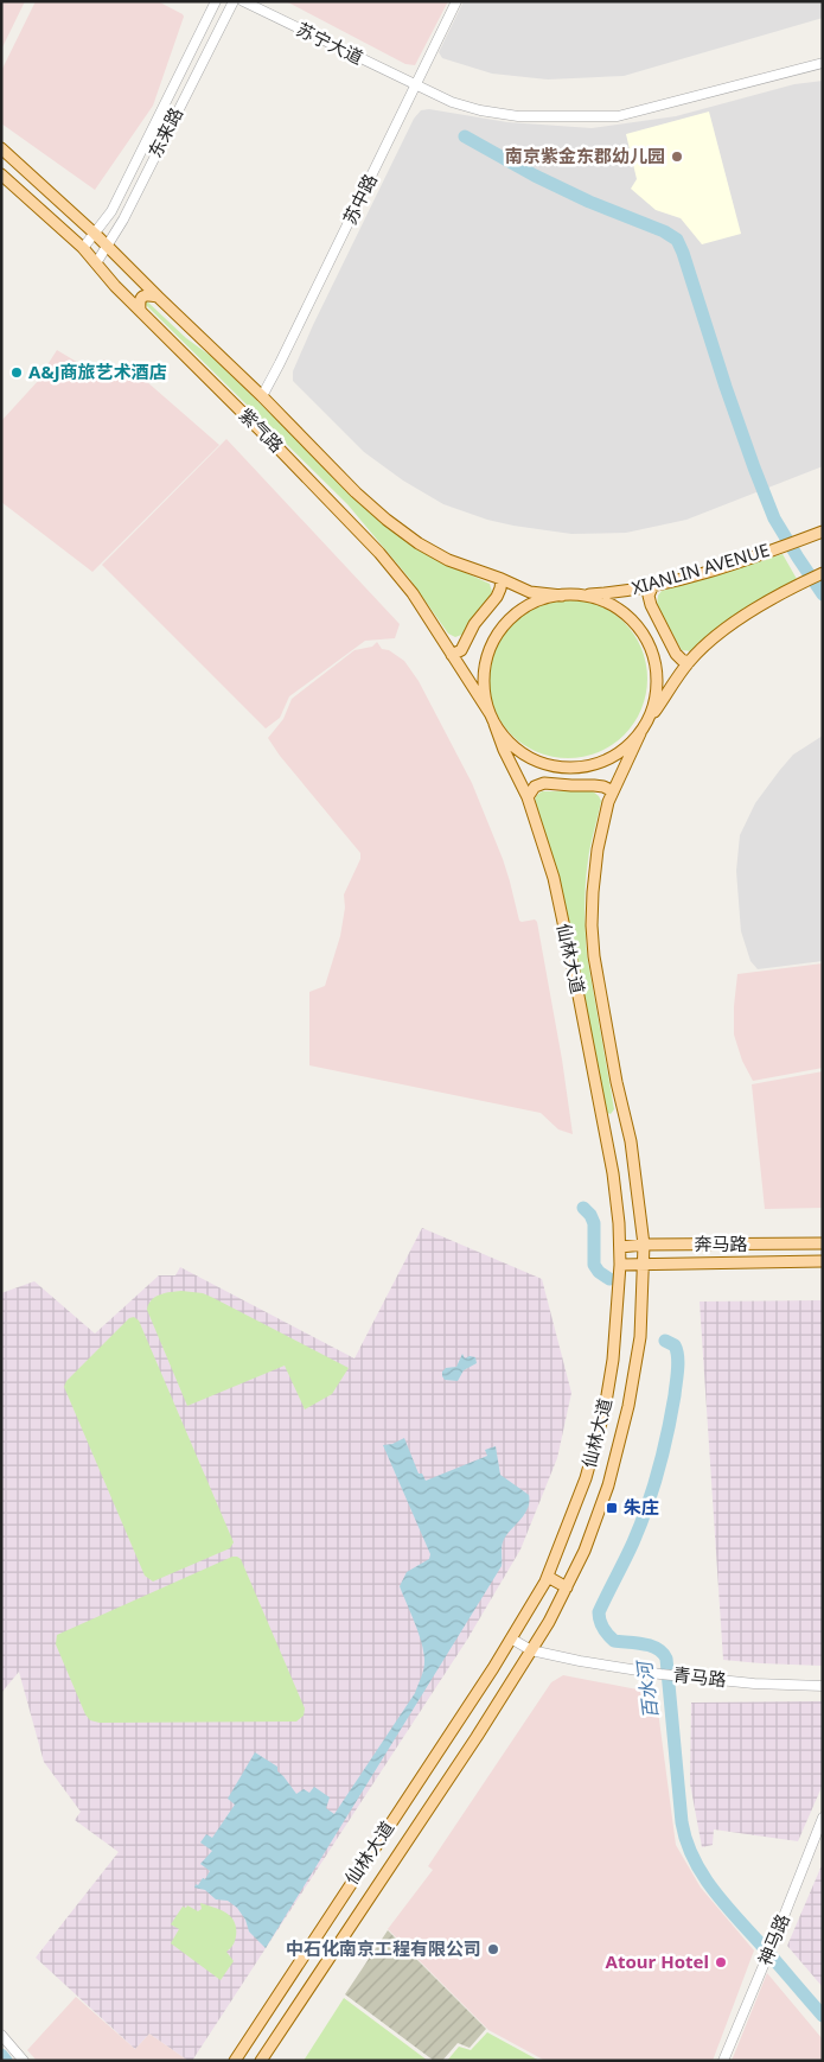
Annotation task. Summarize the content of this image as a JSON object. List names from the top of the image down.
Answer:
{
  "streets": {
    "main road": [
      "紫气路",
      "XIANLIN AVENUE",
      "仙林大道",
      "奔马路"
    ],
    "street": [
      "苏宁大道",
      "东来路",
      "苏中路",
      "青马路",
      "神马路"
    ]
  },
  "crossings": [
    ["苏宁大道", "苏中路"],
    ["东来路", "紫气路"],
    ["苏中路", "紫气路"],
    ["紫气路", "XIANLIN AVENUE"],
    ["紫气路", "仙林大道"],
    ["XIANLIN AVENUE", "仙林大道"],
    ["仙林大道", "奔马路"],
    ["仙林大道", "青马路"]
  ],
  "water": ["百水河"],
  "places": {
    "other": [
      "南京紫金东郡幼儿园",
      "A&J商旅艺术酒店",
      "中石化南京工程有限公司",
      "Atour Hotel"
    ],
    "transit": ["朱庄"]
  }
}
